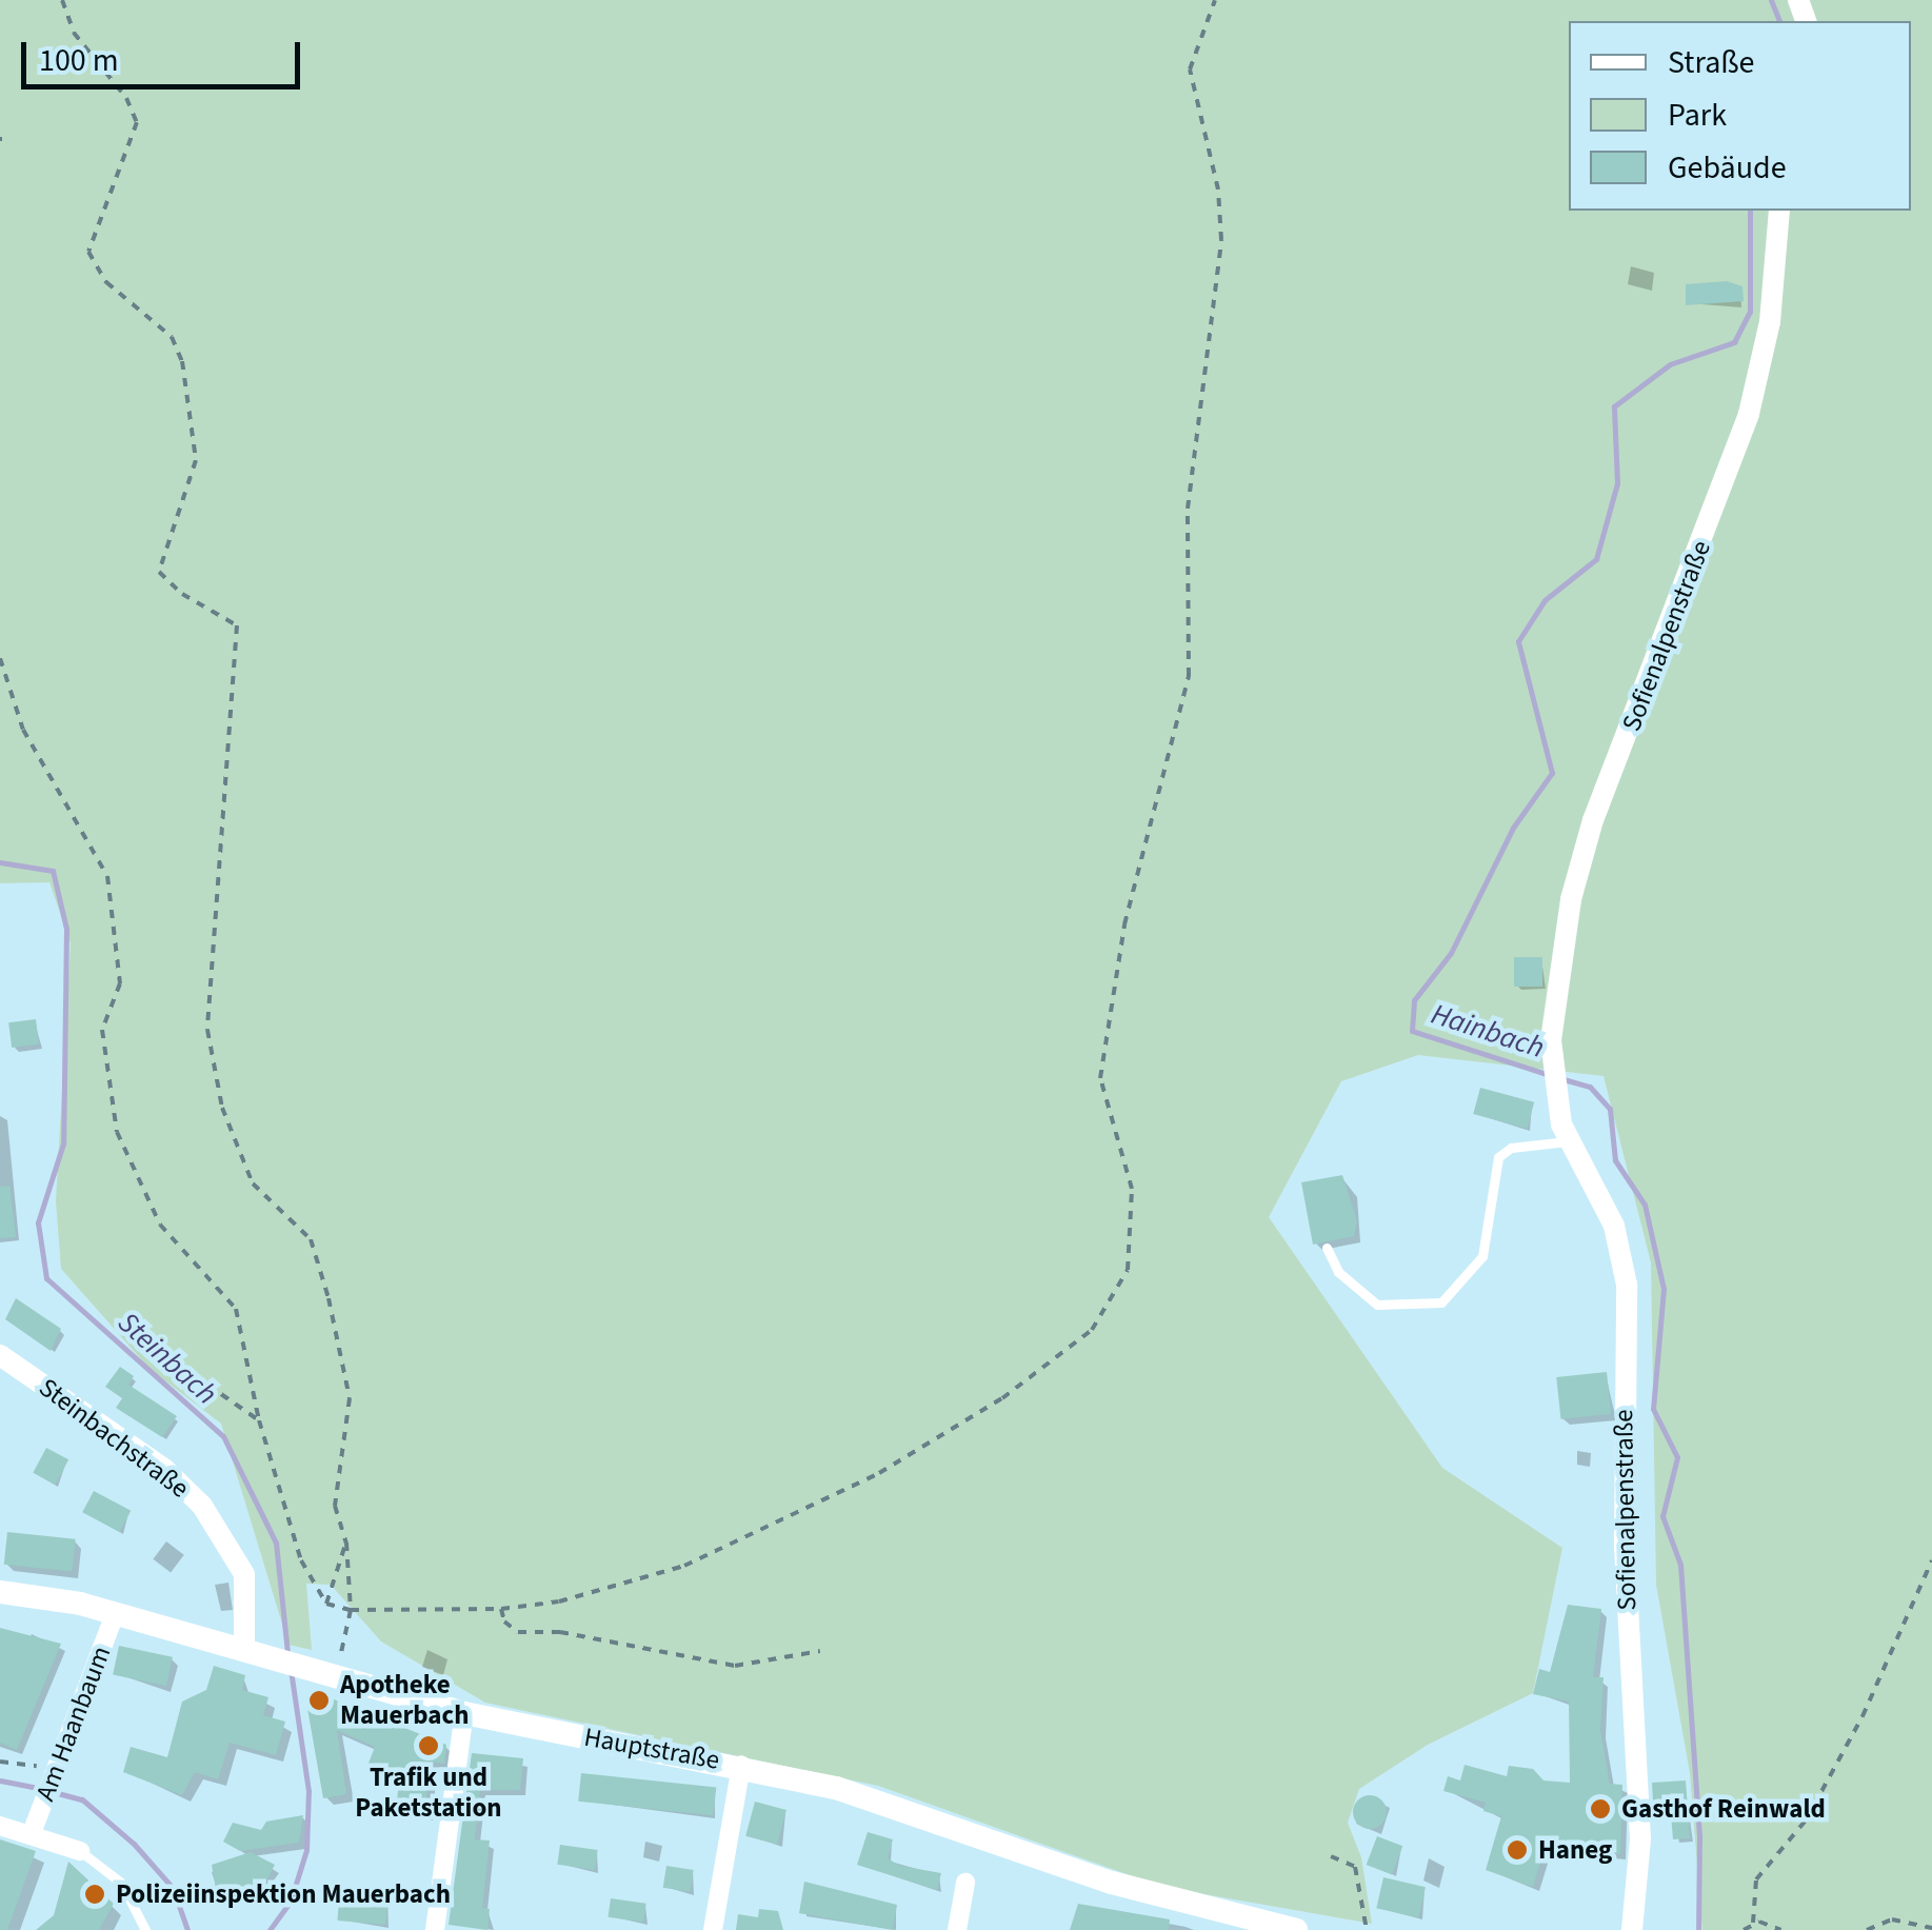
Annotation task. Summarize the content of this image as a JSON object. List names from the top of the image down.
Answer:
{
  "streets": {
    "main road": ["Hauptstraße"],
    "street": ["Sofienalpenstraße", "Steinbachstraße", "Am Haanbaum"]
  },
  "crossings": [
    ["Steinbachstraße", "Hauptstraße"],
    ["Am Haanbaum", "Hauptstraße"]
  ],
  "water": ["Hainbach", "Steinbach"],
  "places": [
    "Apotheke Mauerbach",
    "Trafik und Paketstation",
    "Gasthof Reinwald",
    "Haneg",
    "Polizeiinspektion Mauerbach"
  ],
  "legend": ["Straße", "Park", "Gebäude"],
  "scale_bar": "100 m"
}
